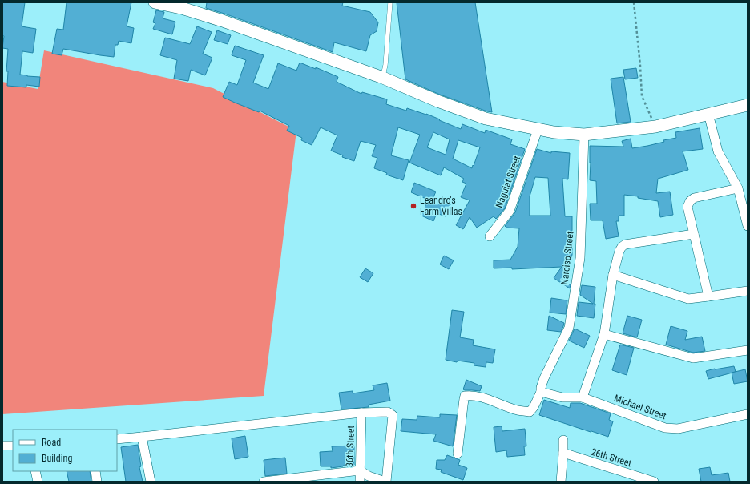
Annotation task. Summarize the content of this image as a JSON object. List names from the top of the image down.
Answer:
{
  "streets": {
    "street": [
      "Naguiat Street",
      "Narciso Street",
      "Michael Street",
      "36th Street",
      "26th Street"
    ]
  },
  "crossings": [
    ["Narciso Street", "Michael Street"]
  ],
  "places": ["Leandro's Farm Villas"],
  "legend": ["Road", "Building"]
}
